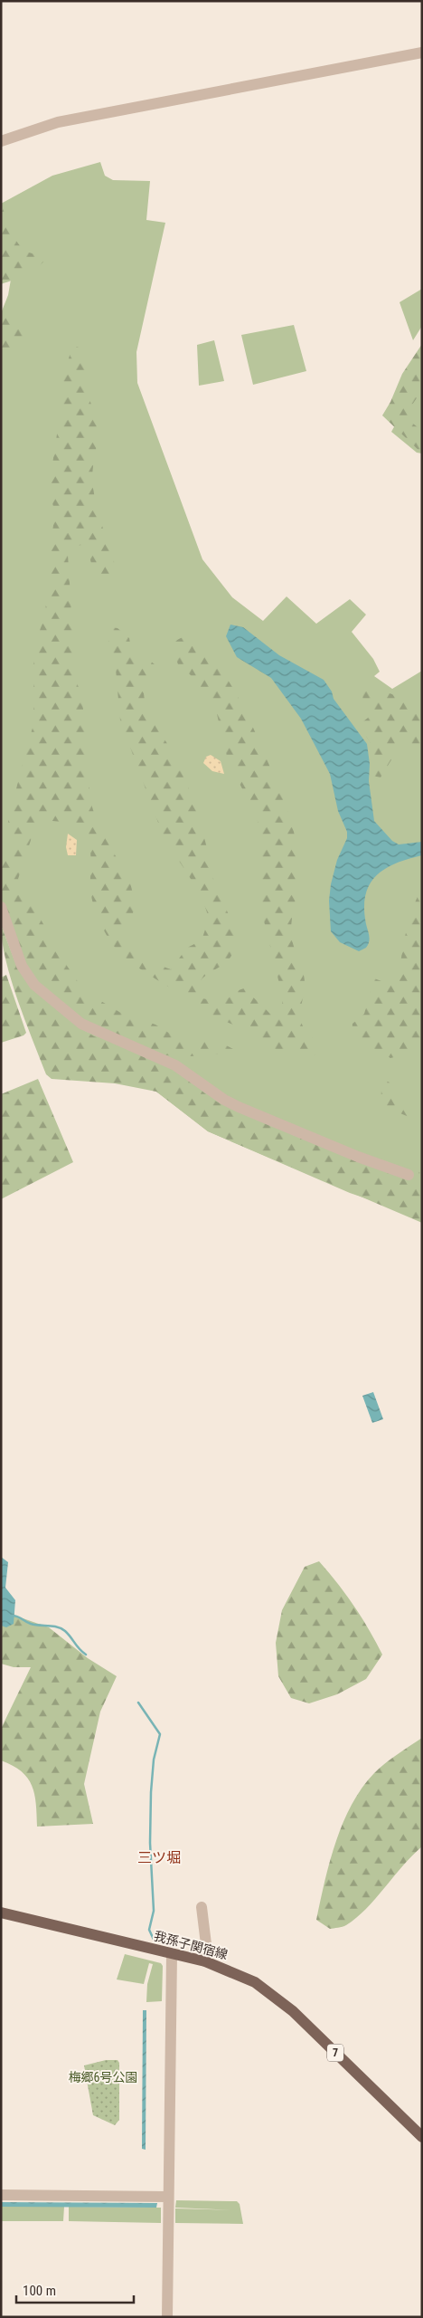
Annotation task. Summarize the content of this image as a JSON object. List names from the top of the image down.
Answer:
{
  "streets": {
    "main road": ["我孫子関宿線", "7"]
  },
  "districts": ["三ツ堀"],
  "parks": ["梅郷6号公園"],
  "scale_bar": "100 m"
}
